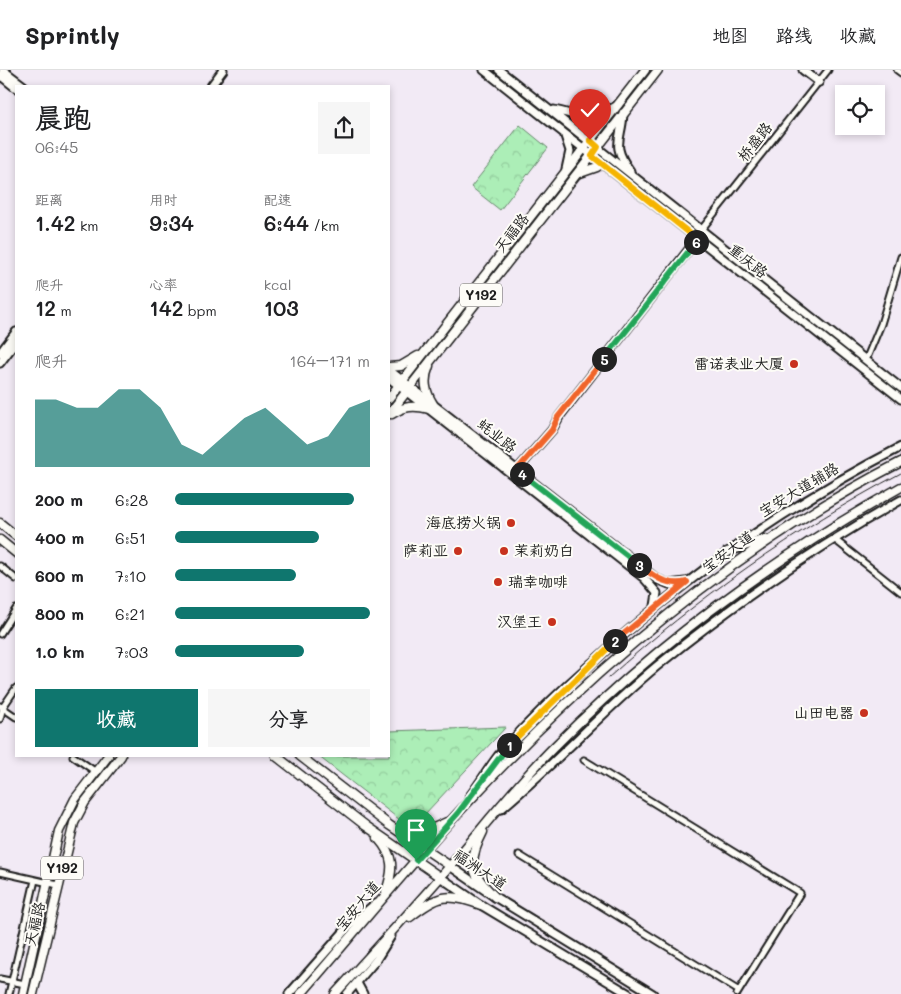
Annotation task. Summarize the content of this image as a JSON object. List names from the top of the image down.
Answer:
{
  "streets": {
    "main road": [
      "天福路",
      "重庆路",
      "Y192",
      "蚝业路",
      "宝安大道辅路",
      "宝安大道",
      "福洲大道"
    ],
    "street": ["桥盛路"]
  },
  "crossings": [
    ["桥盛路", "重庆路"],
    ["天福路", "重庆路"],
    ["天福路", "Y192"],
    ["天福路", "蚝业路"],
    ["重庆路", "Y192"],
    ["蚝业路", "宝安大道辅路"],
    ["宝安大道辅路", "宝安大道"],
    ["宝安大道", "福洲大道"]
  ],
  "places": [
    "雷诺表业大厦",
    "海底捞火锅",
    "萨莉亚",
    "茉莉奶白",
    "瑞幸咖啡",
    "汉堡王",
    "山田电器"
  ],
  "page": {
    "header": "Sprintly",
    "nav": ["地图", "路线", "收藏"],
    "heading": ["晨跑", "06:45"],
    "stats": [
      ["距离", "1.42 km"],
      ["用时", "9:34"],
      ["配速", "6:44 /km"],
      ["爬升", "12 m"],
      ["心率", "142 bpm"],
      ["kcal", "103"]
    ],
    "pins": [
      "6",
      "5",
      "4",
      "3",
      "2",
      "1"
    ],
    "chart": ["爬升", "164–171 m"],
    "list": [
      {
        "name": "200 m",
        "note": "6:28"
      },
      {
        "name": "400 m",
        "note": "6:51"
      },
      {
        "name": "600 m",
        "note": "7:10"
      },
      {
        "name": "800 m",
        "note": "6:21"
      },
      {
        "name": "1.0 km",
        "note": "7:03"
      }
    ],
    "buttons": ["收藏", "分享"]
  }
}
